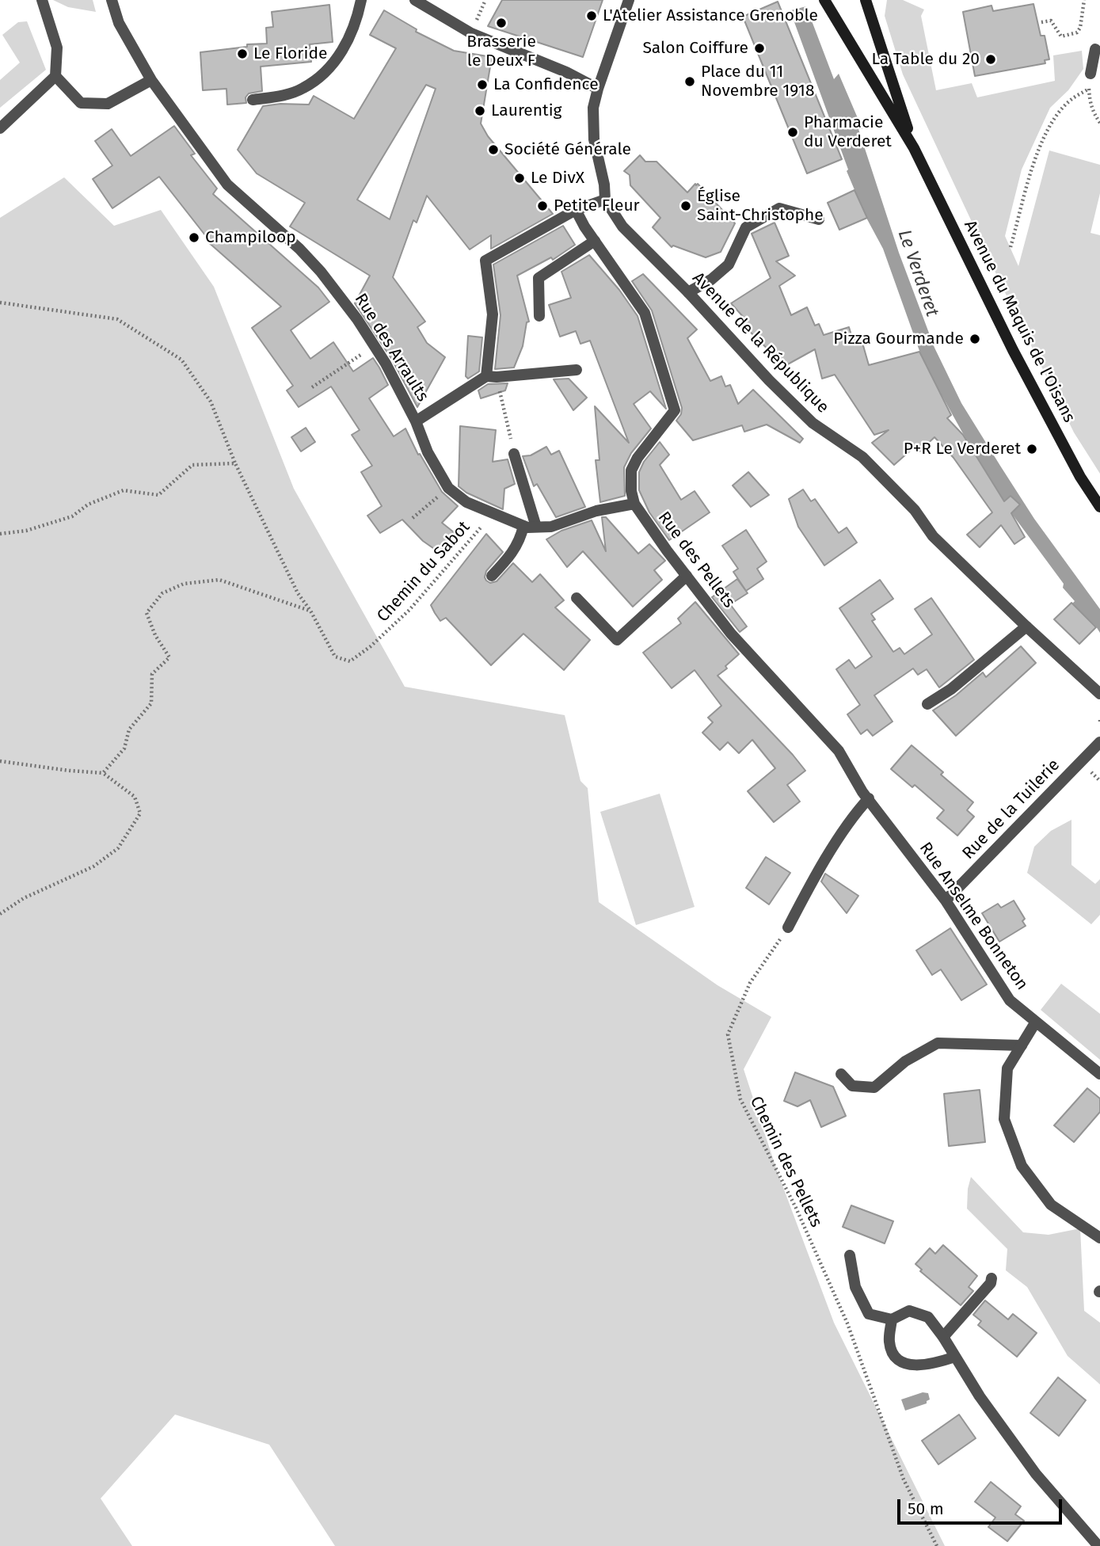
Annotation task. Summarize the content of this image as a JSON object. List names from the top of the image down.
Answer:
{
  "streets": {
    "main road": ["Avenue du Maquis de l'Oisans"],
    "street": [
      "Avenue de la République",
      "Rue des Arraults",
      "Rue des Pellets",
      "Rue de la Tuilerie",
      "Rue Anselme Bonneton"
    ],
    "path": ["Chemin du Sabot", "Chemin des Pellets"]
  },
  "crossings": [
    ["Rue des Arraults", "Rue des Pellets"],
    ["Rue des Arraults", "Chemin du Sabot"],
    ["Rue des Pellets", "Rue Anselme Bonneton"],
    ["Rue de la Tuilerie", "Rue Anselme Bonneton"]
  ],
  "water": ["Le Verderet"],
  "places": [
    "L'Atelier Assistance Grenoble",
    "Brasserie le Deux F",
    "Salon Coiffure",
    "Le Floride",
    "La Table du 20",
    "Place du 11 Novembre 1918",
    "La Confidence",
    "Laurentig",
    "Pharmacie du Verderet",
    "Société Générale",
    "Le DivX",
    "Petite Fleur",
    "Église Saint-Christophe",
    "Champiloop",
    "Pizza Gourmande",
    "P+R Le Verderet"
  ],
  "scale_bar": "50 m"
}
